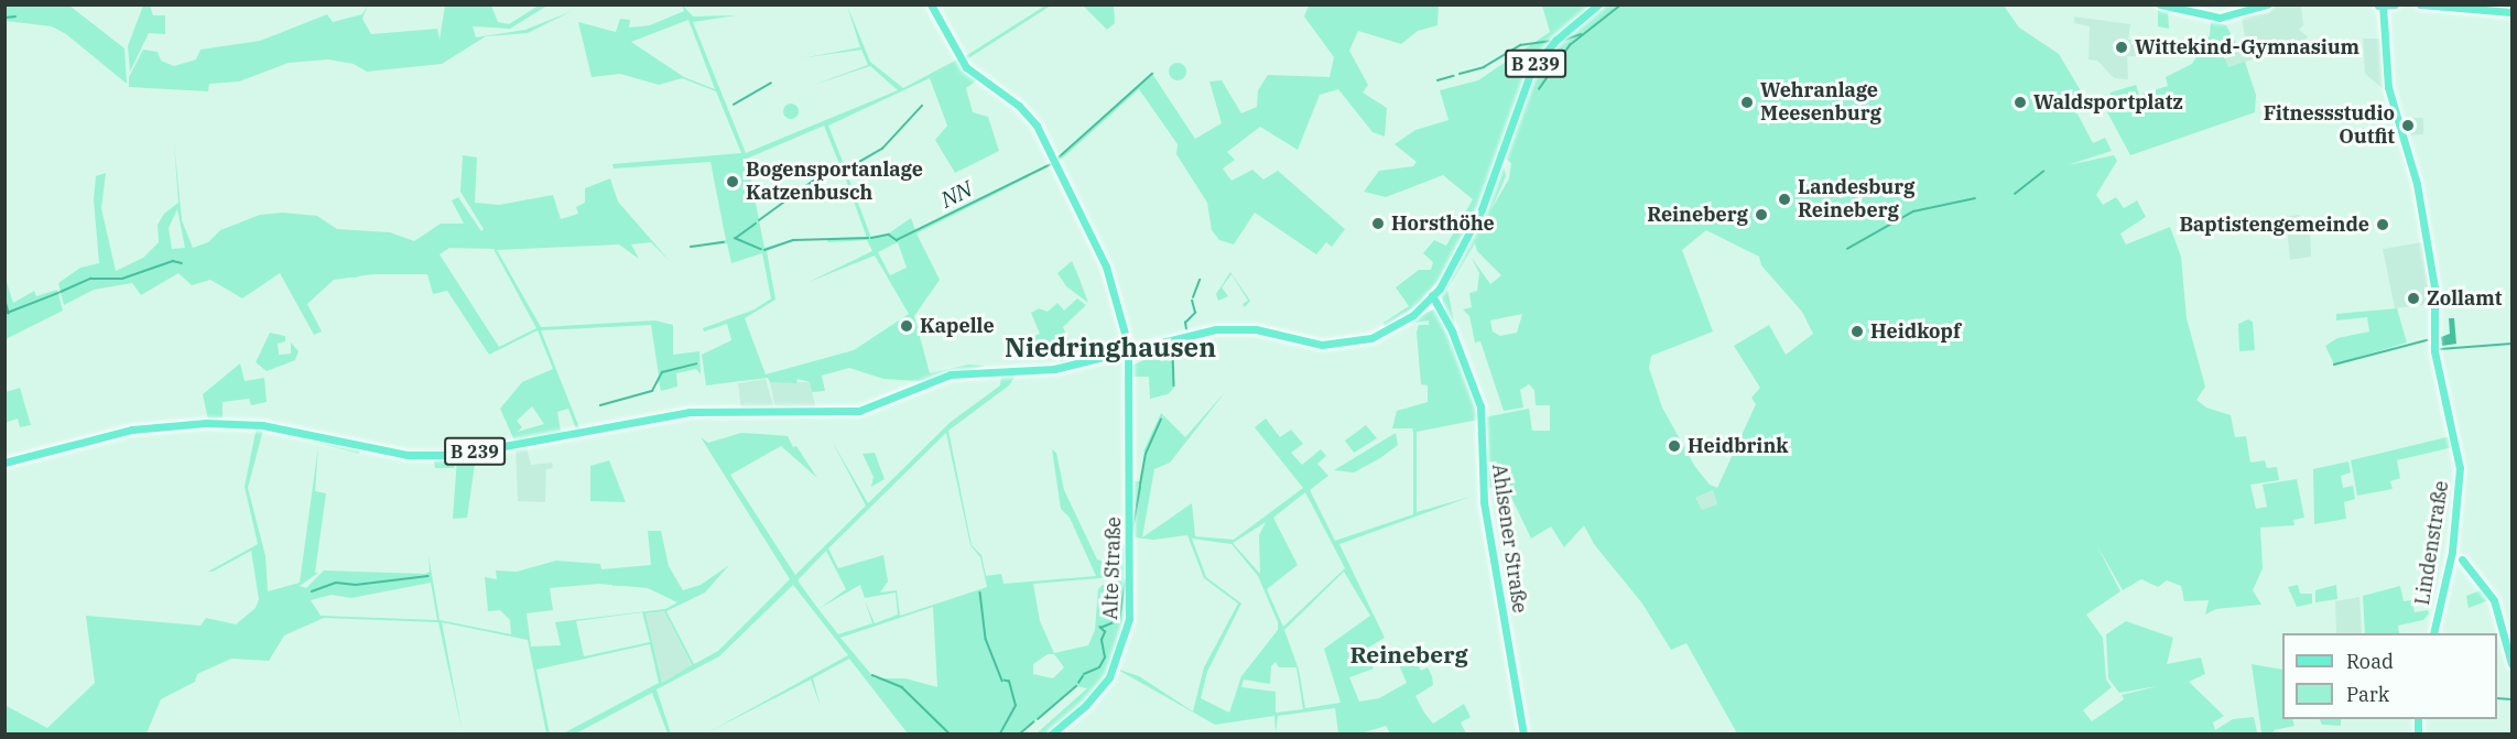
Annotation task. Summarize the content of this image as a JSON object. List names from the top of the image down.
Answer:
{
  "streets": {
    "main road": [
      "B 239",
      "Ahlsener Straße",
      "Lindenstraße",
      "Alte Straße"
    ]
  },
  "crossings": [
    ["B 239", "Ahlsener Straße"],
    ["B 239", "Alte Straße"]
  ],
  "districts": ["Niedringhausen", "Reineberg"],
  "water": ["NN"],
  "places": [
    "Wittekind-Gymnasium",
    "Wehranlage Meesenburg",
    "Waldsportplatz",
    "Fitnessstudio Outfit",
    "Bogensportanlage Katzenbusch",
    "Landesburg Reineberg",
    "Reineberg",
    "Horsthöhe",
    "Baptistengemeinde",
    "Zollamt",
    "Kapelle",
    "Heidkopf",
    "Heidbrink"
  ],
  "legend": ["Road", "Park"]
}
